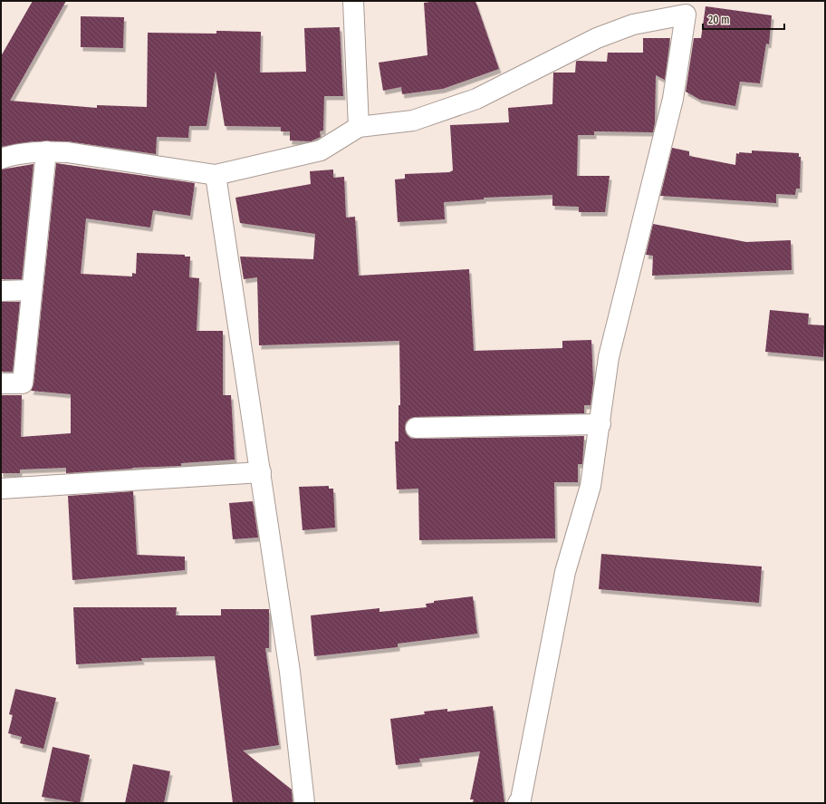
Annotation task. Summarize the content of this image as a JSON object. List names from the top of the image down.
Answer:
{
  "scale_bar": "20 m"
}
